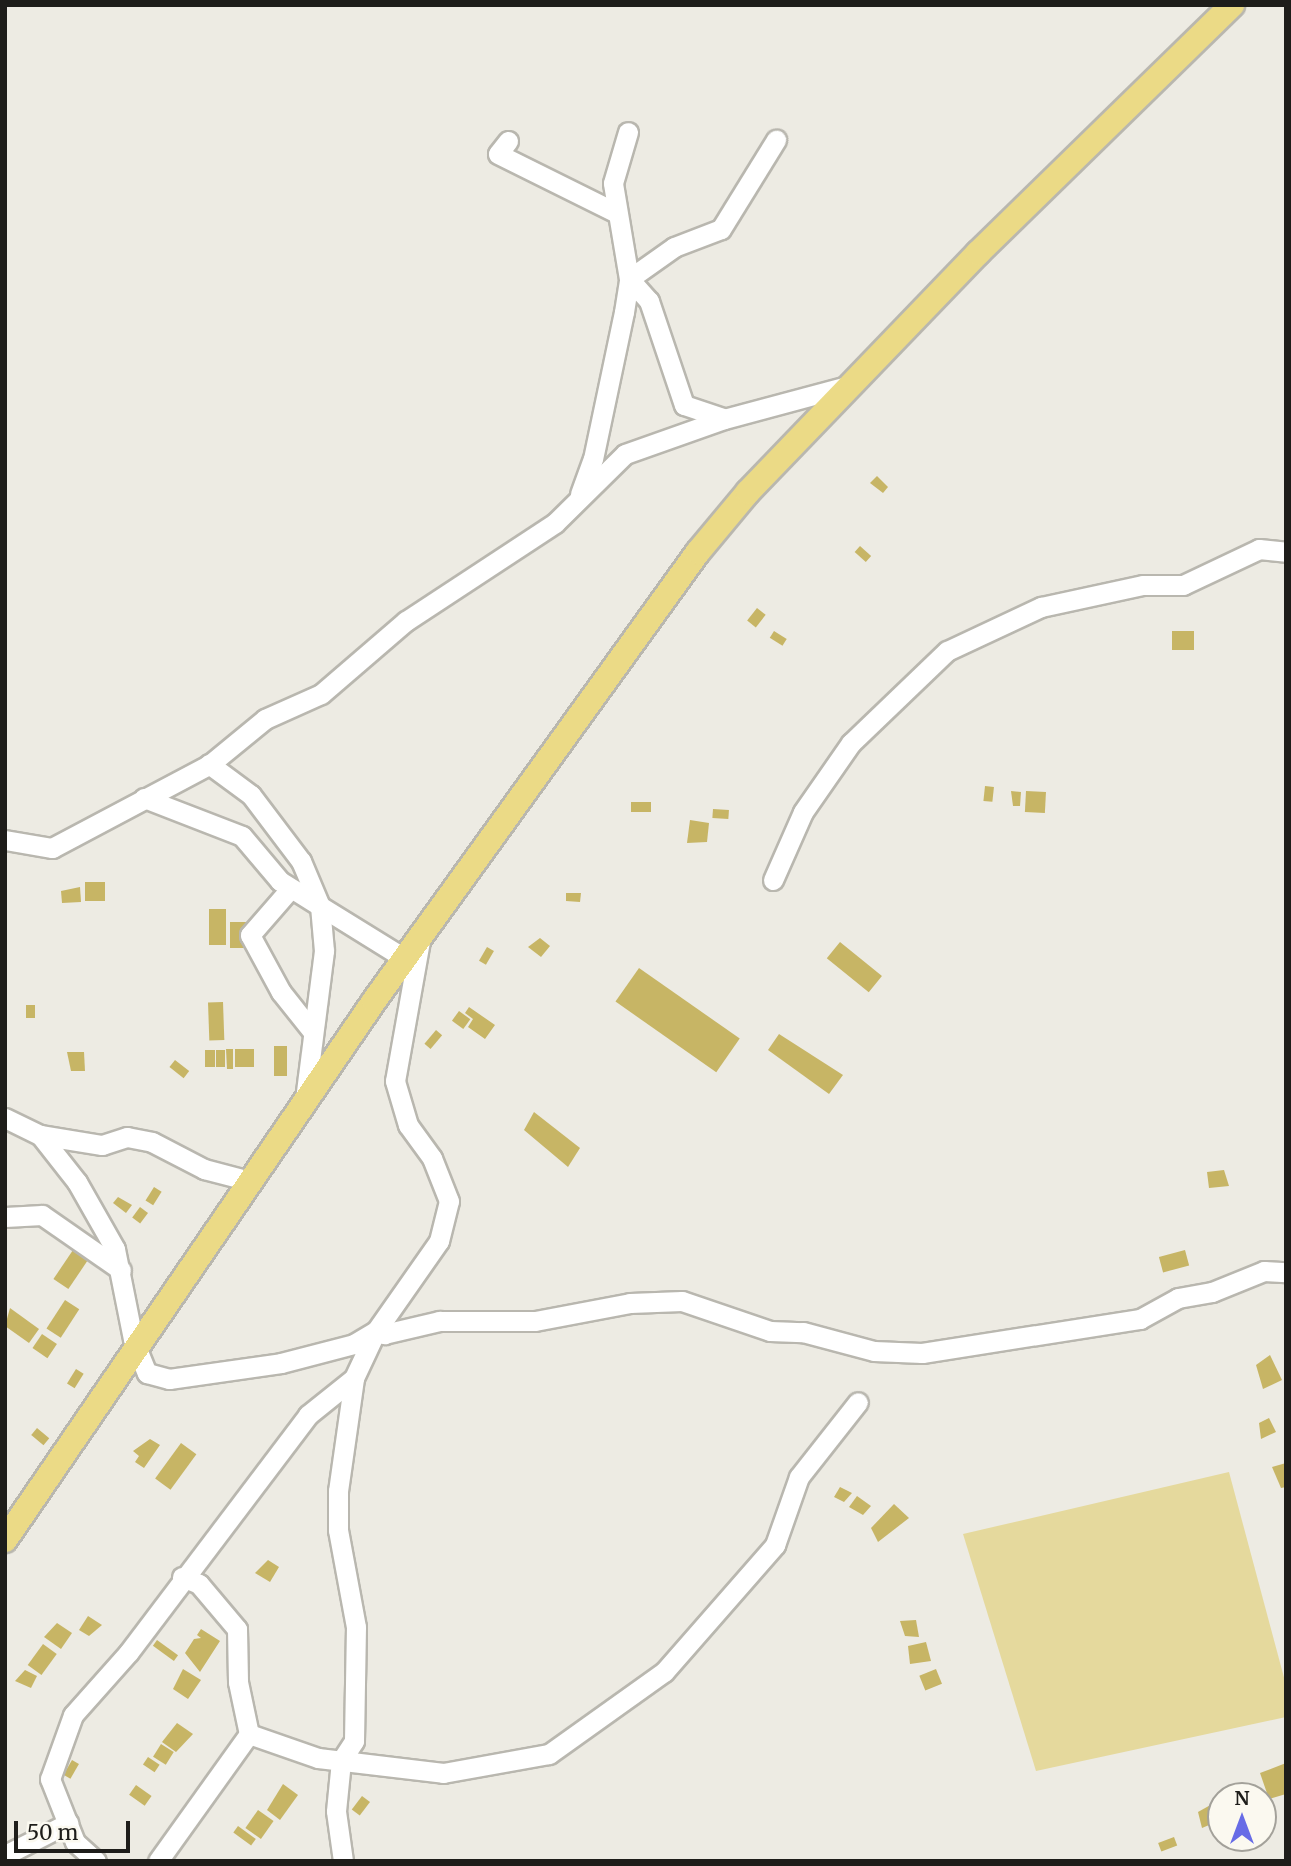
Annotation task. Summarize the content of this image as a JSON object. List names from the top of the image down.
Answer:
{
  "scale_bar": "50 m",
  "north": "top"
}
